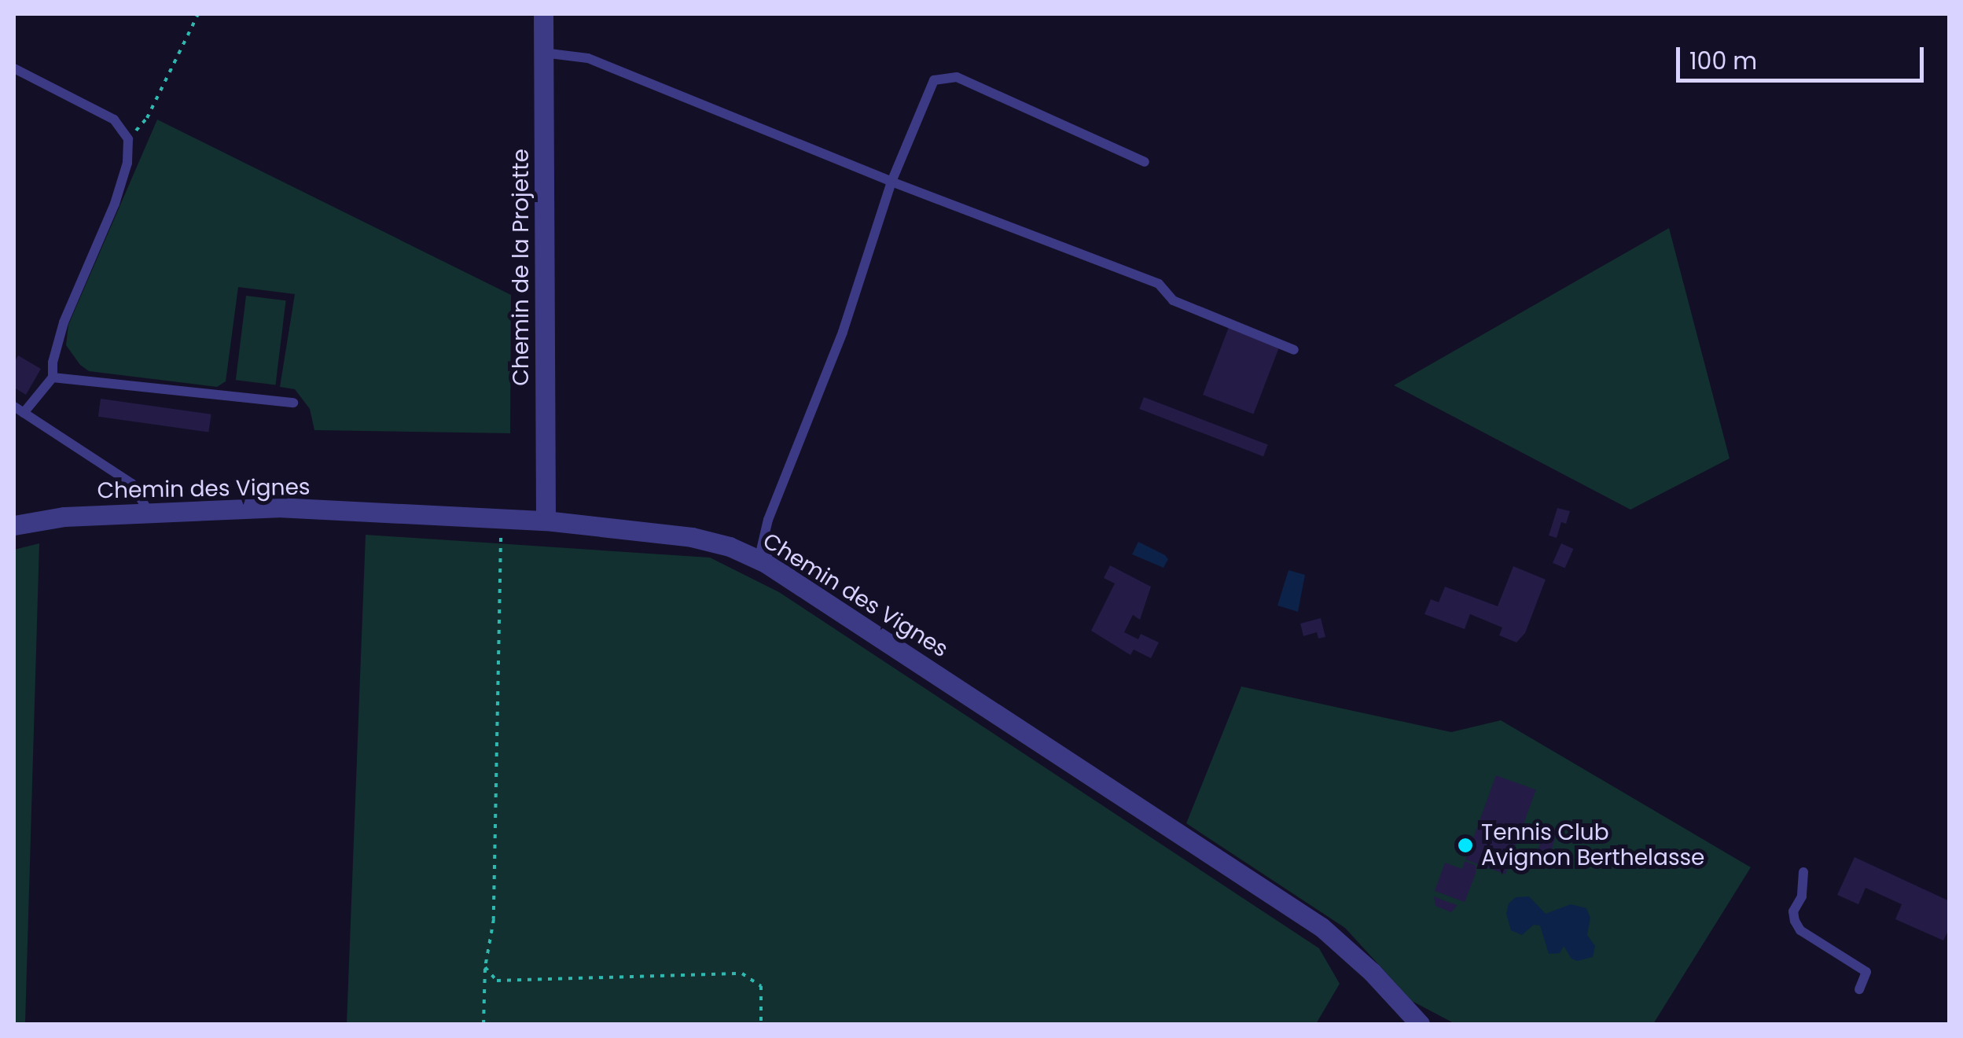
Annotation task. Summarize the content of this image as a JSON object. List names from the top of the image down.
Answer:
{
  "streets": {
    "street": ["Chemin de la Projette", "Chemin des Vignes"]
  },
  "crossings": [
    ["Chemin de la Projette", "Chemin des Vignes"]
  ],
  "places": ["Tennis Club Avignon Berthelasse"],
  "scale_bar": "100 m"
}
